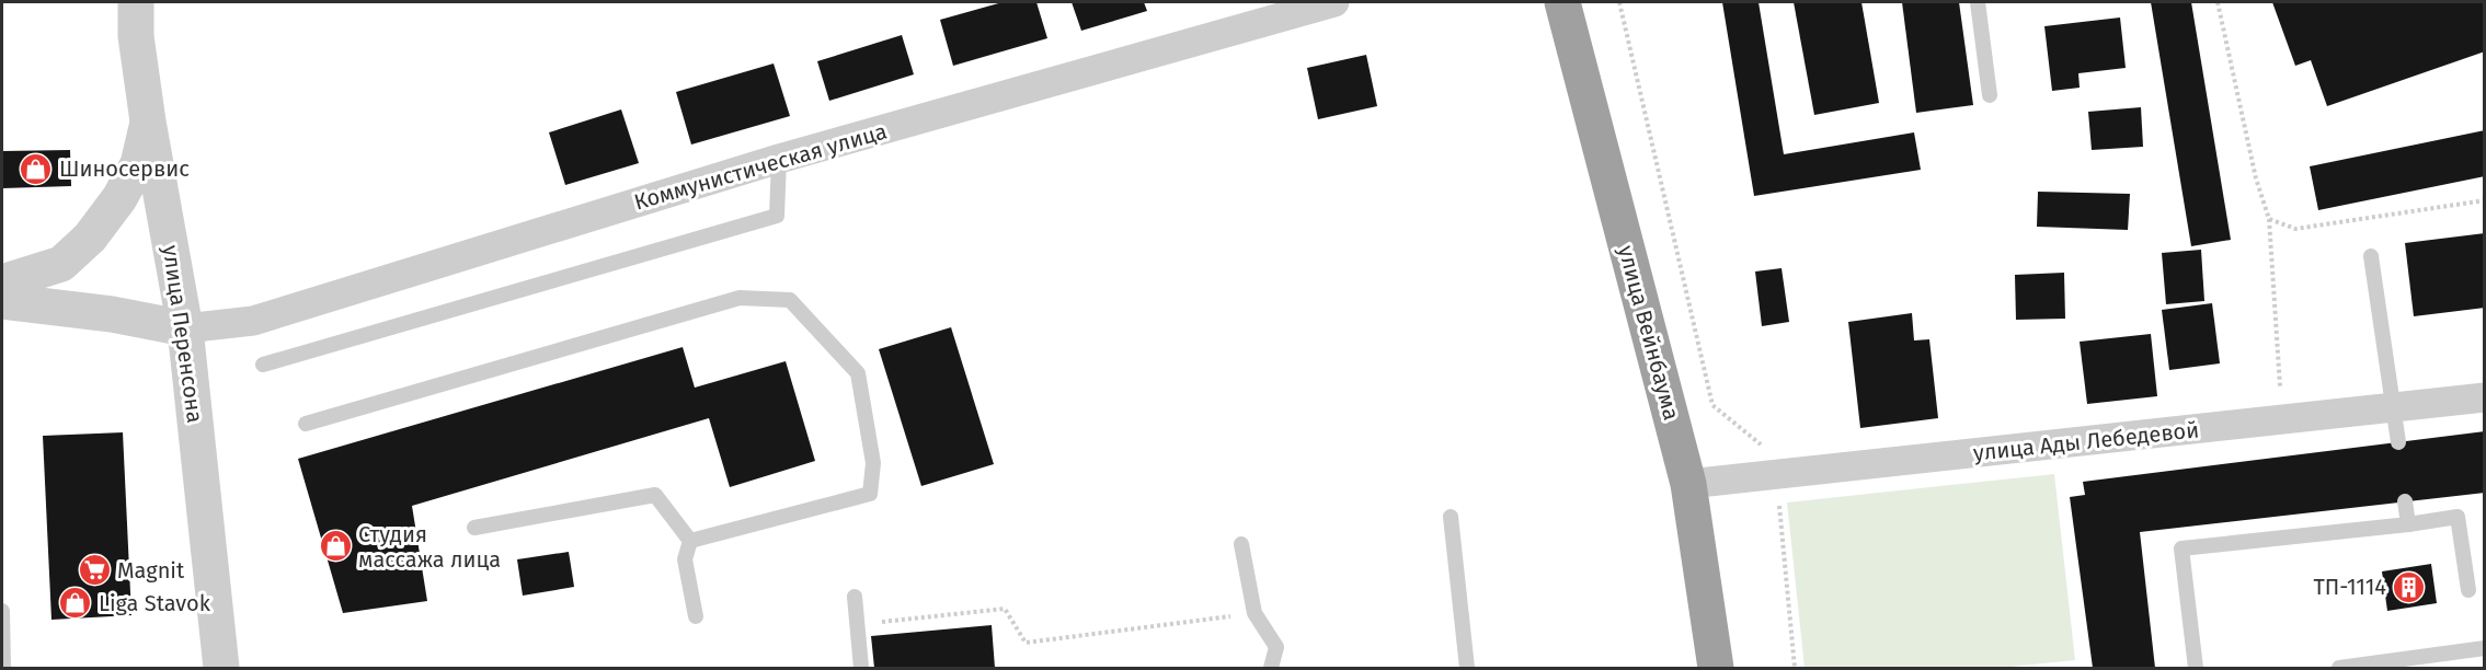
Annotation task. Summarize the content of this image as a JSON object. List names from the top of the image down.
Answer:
{
  "streets": {
    "highway": ["улица Вейнбаума"],
    "street": ["Коммунистическая улица", "улица Перенсона", "улица Ады Лебедевой"]
  },
  "crossings": [
    ["Коммунистическая улица", "улица Перенсона"],
    ["улица Вейнбаума", "улица Ады Лебедевой"]
  ],
  "places": {
    "shop": ["Шиносервис", "Студия массажа лица", "Liga Stavok"],
    "supermarket": ["Magnit"],
    "building": ["ТП-1114"]
  }
}
